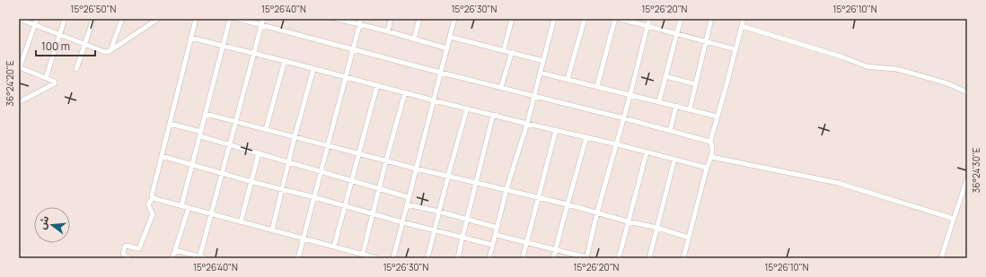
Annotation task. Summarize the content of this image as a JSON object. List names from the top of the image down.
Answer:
{
  "scale_bar": "100 m",
  "north": "left",
  "coordinates": [
    "15°26'50\"N",
    "15°26'40\"N",
    "15°26'30\"N",
    "15°26'20\"N",
    "15°26'10\"N",
    "36°24'20\"E",
    "36°24'30\"E"
  ]
}
